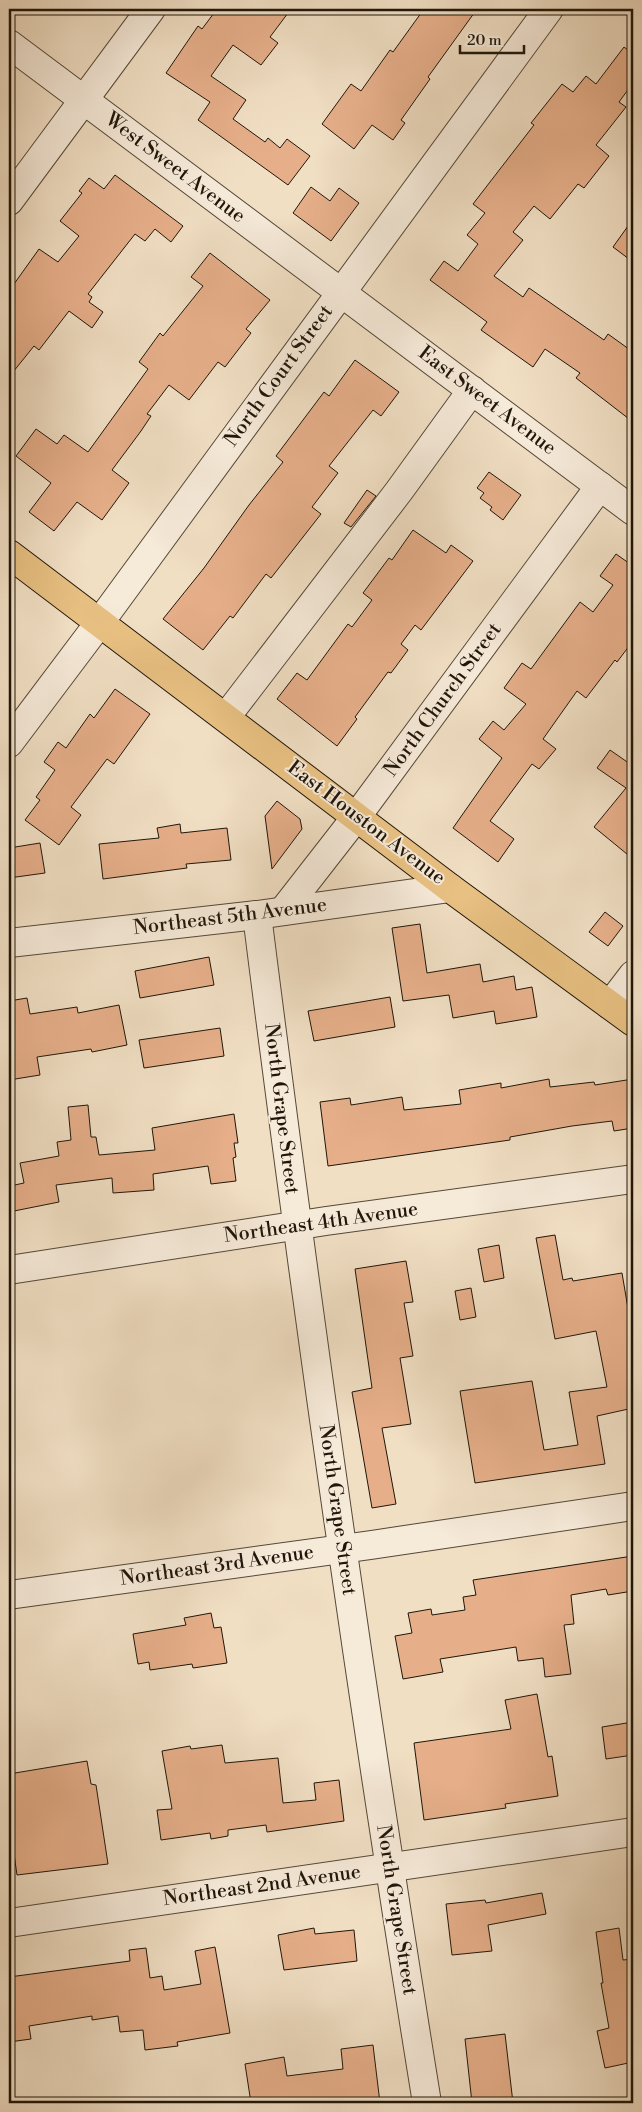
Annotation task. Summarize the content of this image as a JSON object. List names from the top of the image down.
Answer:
{
  "streets": {
    "main road": ["East Houston Avenue"],
    "street": [
      "West Sweet Avenue",
      "North Court Street",
      "East Sweet Avenue",
      "North Church Street",
      "Northeast 5th Avenue",
      "North Grape Street",
      "Northeast 4th Avenue",
      "Northeast 3rd Avenue",
      "Northeast 2nd Avenue"
    ]
  },
  "crossings": [
    ["West Sweet Avenue", "North Court Street"],
    ["West Sweet Avenue", "East Sweet Avenue"],
    ["North Court Street", "East Sweet Avenue"],
    ["North Court Street", "East Houston Avenue"],
    ["East Sweet Avenue", "North Church Street"],
    ["North Church Street", "East Houston Avenue"],
    ["North Church Street", "Northeast 5th Avenue"],
    ["North Church Street", "North Grape Street"],
    ["East Houston Avenue", "Northeast 5th Avenue"],
    ["Northeast 5th Avenue", "North Grape Street"],
    ["North Grape Street", "Northeast 4th Avenue"],
    ["North Grape Street", "Northeast 3rd Avenue"],
    ["North Grape Street", "Northeast 2nd Avenue"]
  ],
  "scale_bar": "20 m"
}
